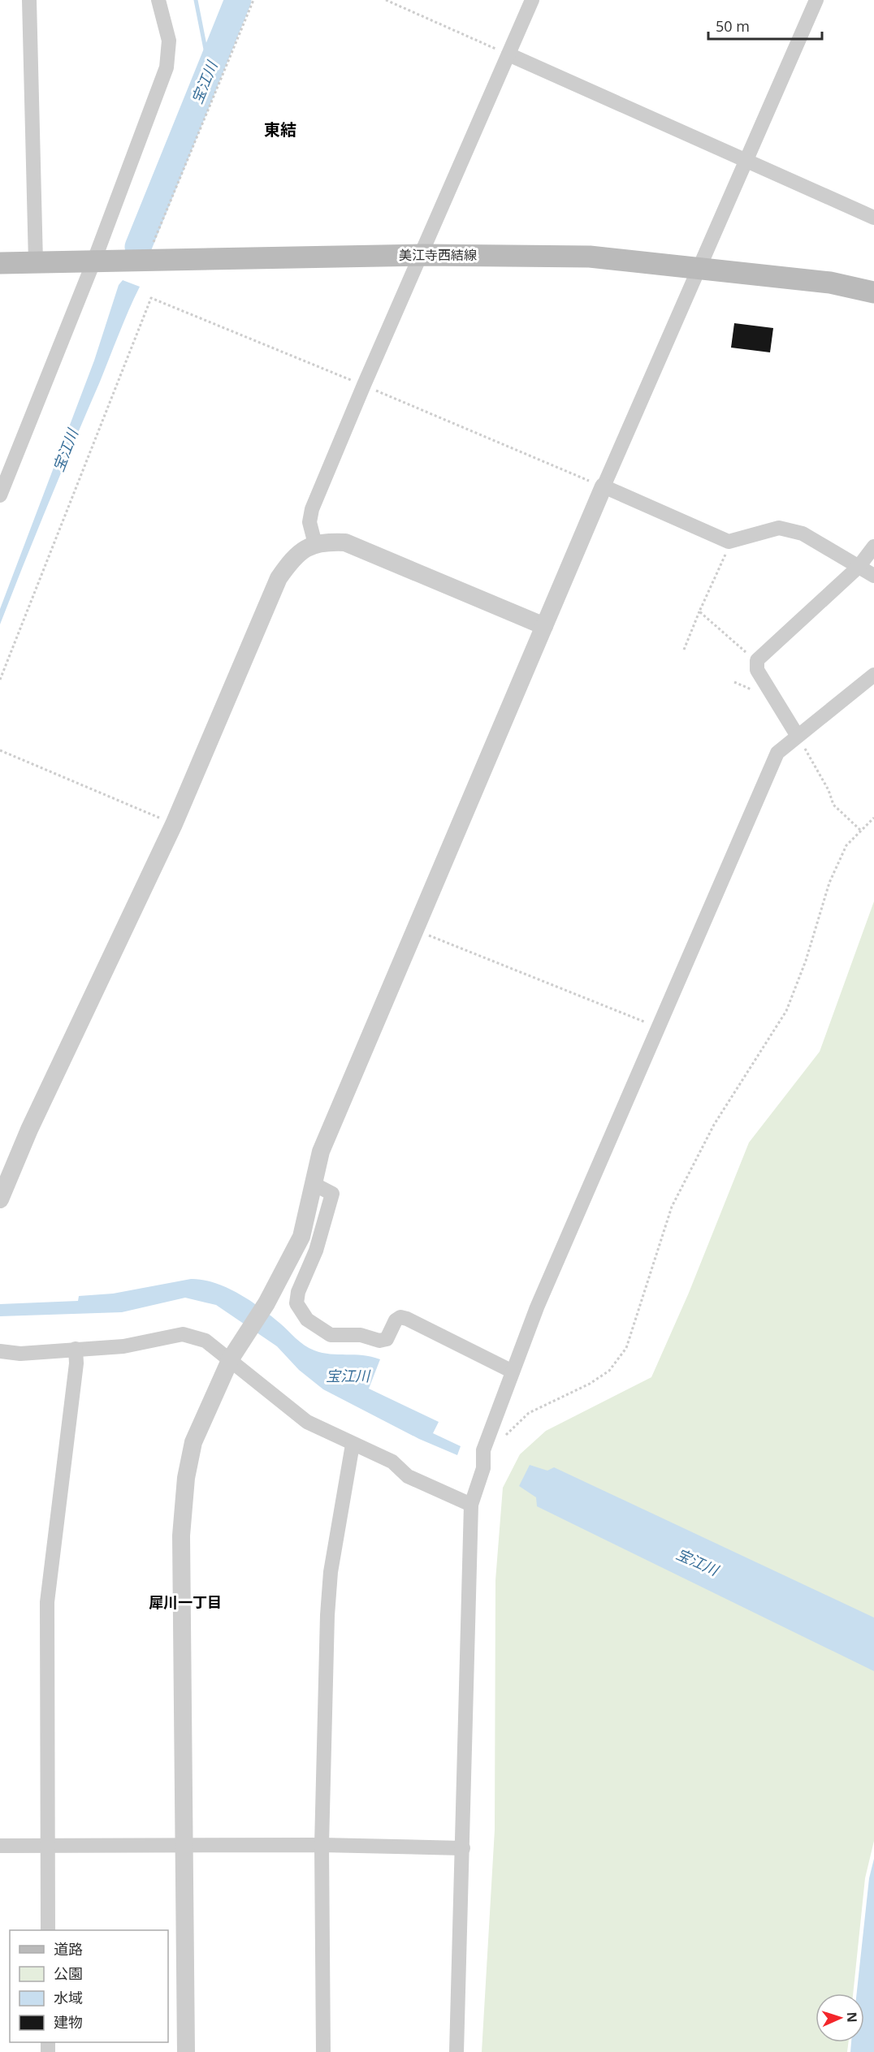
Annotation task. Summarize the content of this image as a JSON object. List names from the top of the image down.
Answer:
{
  "streets": {
    "main road": ["美江寺西結線"]
  },
  "districts": ["東結", "犀川一丁目"],
  "water": ["宝江川"],
  "legend": [
    "道路",
    "公園",
    "水域",
    "建物"
  ],
  "scale_bar": "50 m",
  "north": "right"
}
